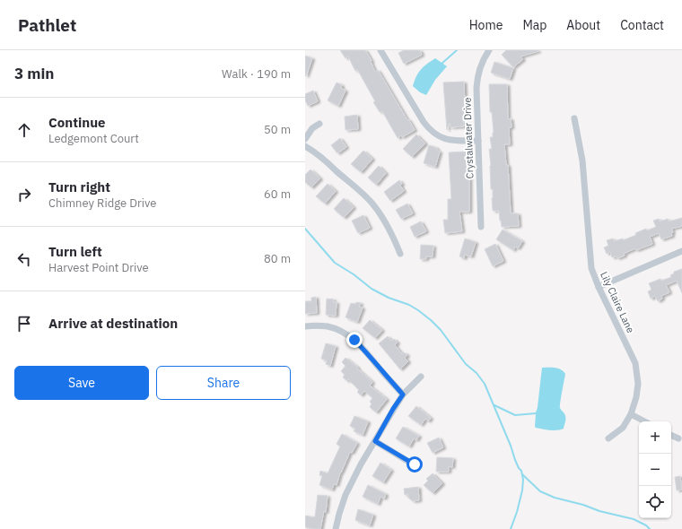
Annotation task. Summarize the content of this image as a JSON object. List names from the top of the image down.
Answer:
{
  "streets": {
    "street": ["Crystalwater Drive", "Lily Claire Lane"]
  },
  "page": {
    "header": "Pathlet",
    "nav": [
      "Home",
      "Map",
      "About",
      "Contact"
    ],
    "heading": ["3 min", "Walk · 190 m"],
    "list": [
      ["Continue", "Ledgemont Court", "50 m"],
      ["Turn right", "Chimney Ridge Drive", "60 m"],
      ["Turn left", "Harvest Point Drive", "80 m"],
      "Arrive at destination"
    ],
    "buttons": ["Save", "Share"],
    "map_buttons": ["+", "−"]
  }
}
